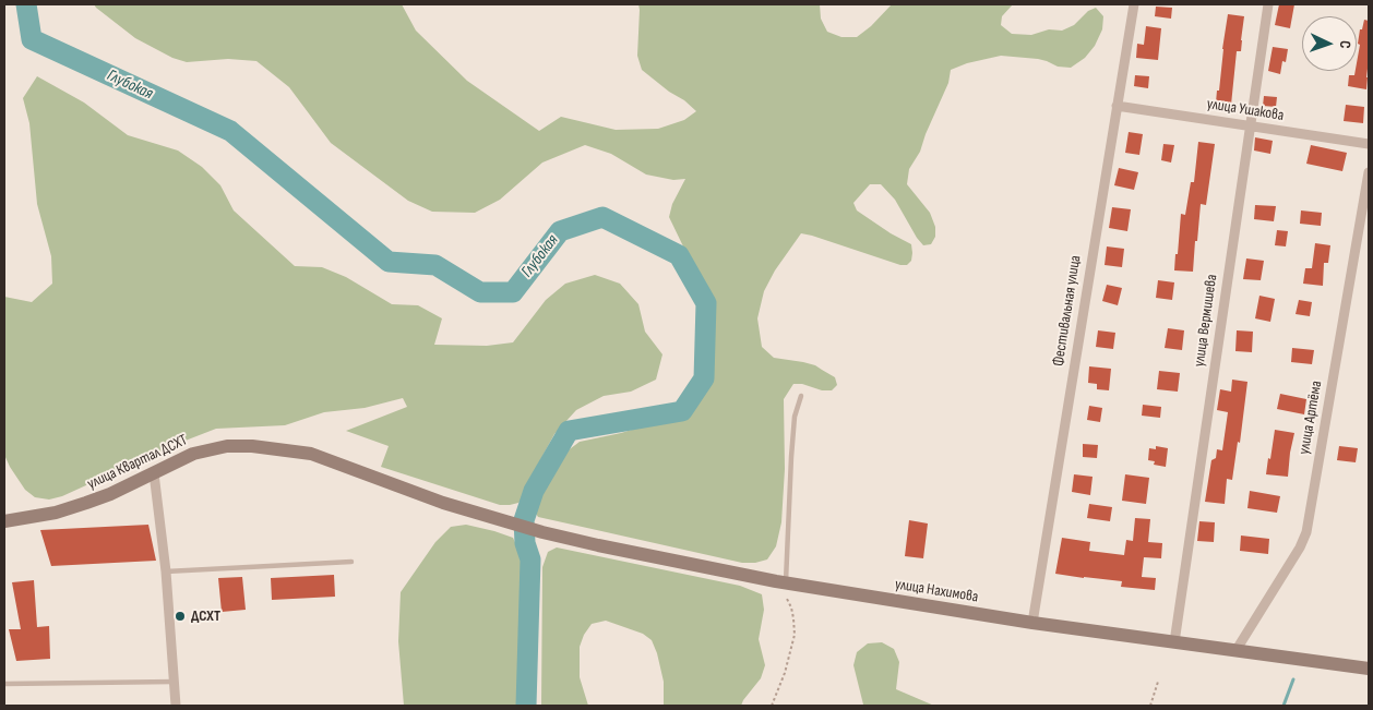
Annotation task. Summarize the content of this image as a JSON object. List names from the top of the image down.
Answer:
{
  "streets": {
    "street": [
      "улица Ушакова",
      "Фестивальная улица",
      "улица Вермишева",
      "улица Артёма",
      "улица Квартал ДСХТ",
      "улица Нахимова"
    ]
  },
  "crossings": [
    ["улица Ушакова", "Фестивальная улица"],
    ["улица Ушакова", "улица Вермишева"],
    ["Фестивальная улица", "улица Нахимова"],
    ["улица Вермишева", "улица Нахимова"],
    ["улица Артёма", "улица Нахимова"],
    ["улица Квартал ДСХТ", "улица Нахимова"]
  ],
  "water": ["Глубокая"],
  "places": ["ДСХТ"],
  "north": "right"
}
